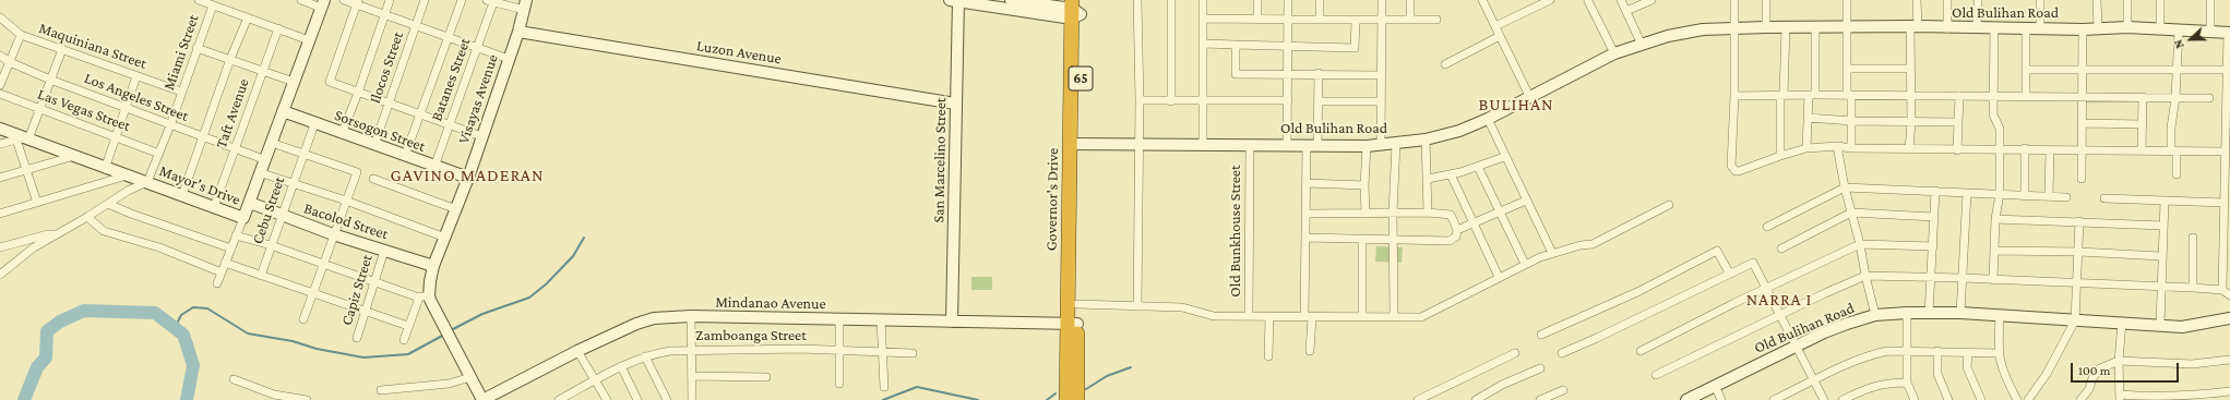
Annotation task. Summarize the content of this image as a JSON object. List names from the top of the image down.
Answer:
{
  "streets": {
    "highway": ["65", "Governor's Drive"],
    "street": [
      "Old Bulihan Road",
      "Maquiniana Street",
      "Miami Street",
      "Luzon Avenue",
      "Ilocos Street",
      "Batanes Street",
      "Los Angeles Street",
      "Visayas Avenue",
      "Las Vegas Street",
      "Taft Avenue",
      "Sorsogon Street",
      "San Marcelino Street",
      "Mayor's Drive",
      "Cebu Street",
      "Bacolod Street",
      "Old Bunkhouse Street",
      "Capiz Street",
      "Mindanao Avenue",
      "Zamboanga Street"
    ]
  },
  "crossings": [
    ["Old Bulihan Road", "Governor's Drive"],
    ["Old Bulihan Road", "Old Bunkhouse Street"],
    ["Maquiniana Street", "Miami Street"],
    ["Miami Street", "Los Angeles Street"],
    ["Miami Street", "Las Vegas Street"],
    ["Miami Street", "Mayor's Drive"],
    ["Luzon Avenue", "Visayas Avenue"],
    ["Luzon Avenue", "San Marcelino Street"],
    ["Ilocos Street", "Sorsogon Street"],
    ["Batanes Street", "Sorsogon Street"],
    ["Los Angeles Street", "Taft Avenue"],
    ["Los Angeles Street", "Mayor's Drive"],
    ["Visayas Avenue", "Sorsogon Street"],
    ["Visayas Avenue", "Bacolod Street"],
    ["Taft Avenue", "Mayor's Drive"],
    ["Sorsogon Street", "Mayor's Drive"],
    ["Sorsogon Street", "Cebu Street"],
    ["San Marcelino Street", "Mindanao Avenue"],
    ["Mayor's Drive", "Bacolod Street"],
    ["Governor's Drive", "Mindanao Avenue"],
    ["Cebu Street", "Bacolod Street"],
    ["Bacolod Street", "Capiz Street"]
  ],
  "districts": ["BULIHAN", "GAVINO MADERAN", "NARRA I"],
  "scale_bar": "100 m",
  "north": "left"
}
